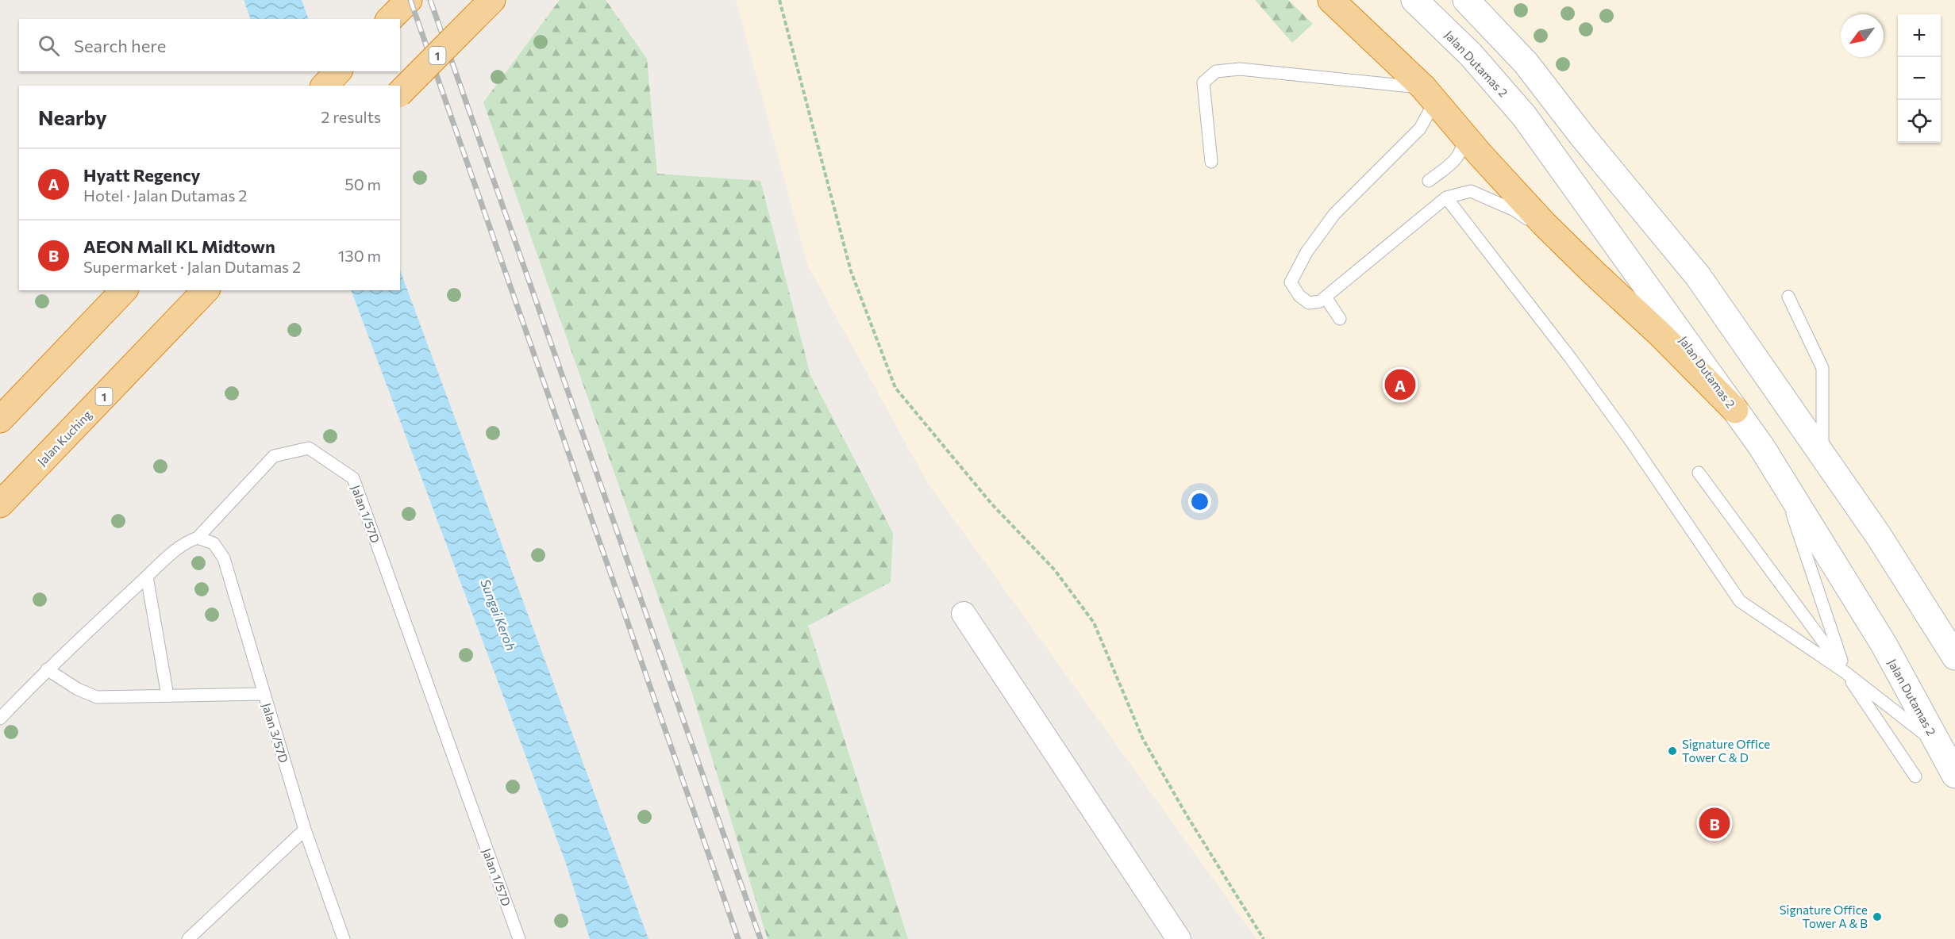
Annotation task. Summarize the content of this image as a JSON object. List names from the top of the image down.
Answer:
{
  "streets": {
    "highway": ["1", "Jalan Kuching"],
    "street": ["Jalan Dutamas 2"],
    "lane": ["Jalan 1/57D", "Jalan 3/57D"]
  },
  "crossings": [
    ["Jalan 1/57D", "Jalan 3/57D"]
  ],
  "water": ["Sungai Keroh"],
  "places": ["Signature Office Tower C & D", "Signature Office Tower A & B"],
  "north": "bottom left",
  "page": {
    "map_buttons": ["+", "−"],
    "search": "Search here",
    "heading": ["Nearby", "2 results"],
    "list": [
      {
        "mark": "A",
        "name": "Hyatt Regency",
        "note": "Hotel · Jalan Dutamas 2",
        "value": "50 m"
      },
      {
        "mark": "B",
        "name": "AEON Mall KL Midtown",
        "note": "Supermarket · Jalan Dutamas 2",
        "value": "130 m"
      }
    ],
    "pins": ["A", "B"]
  }
}
